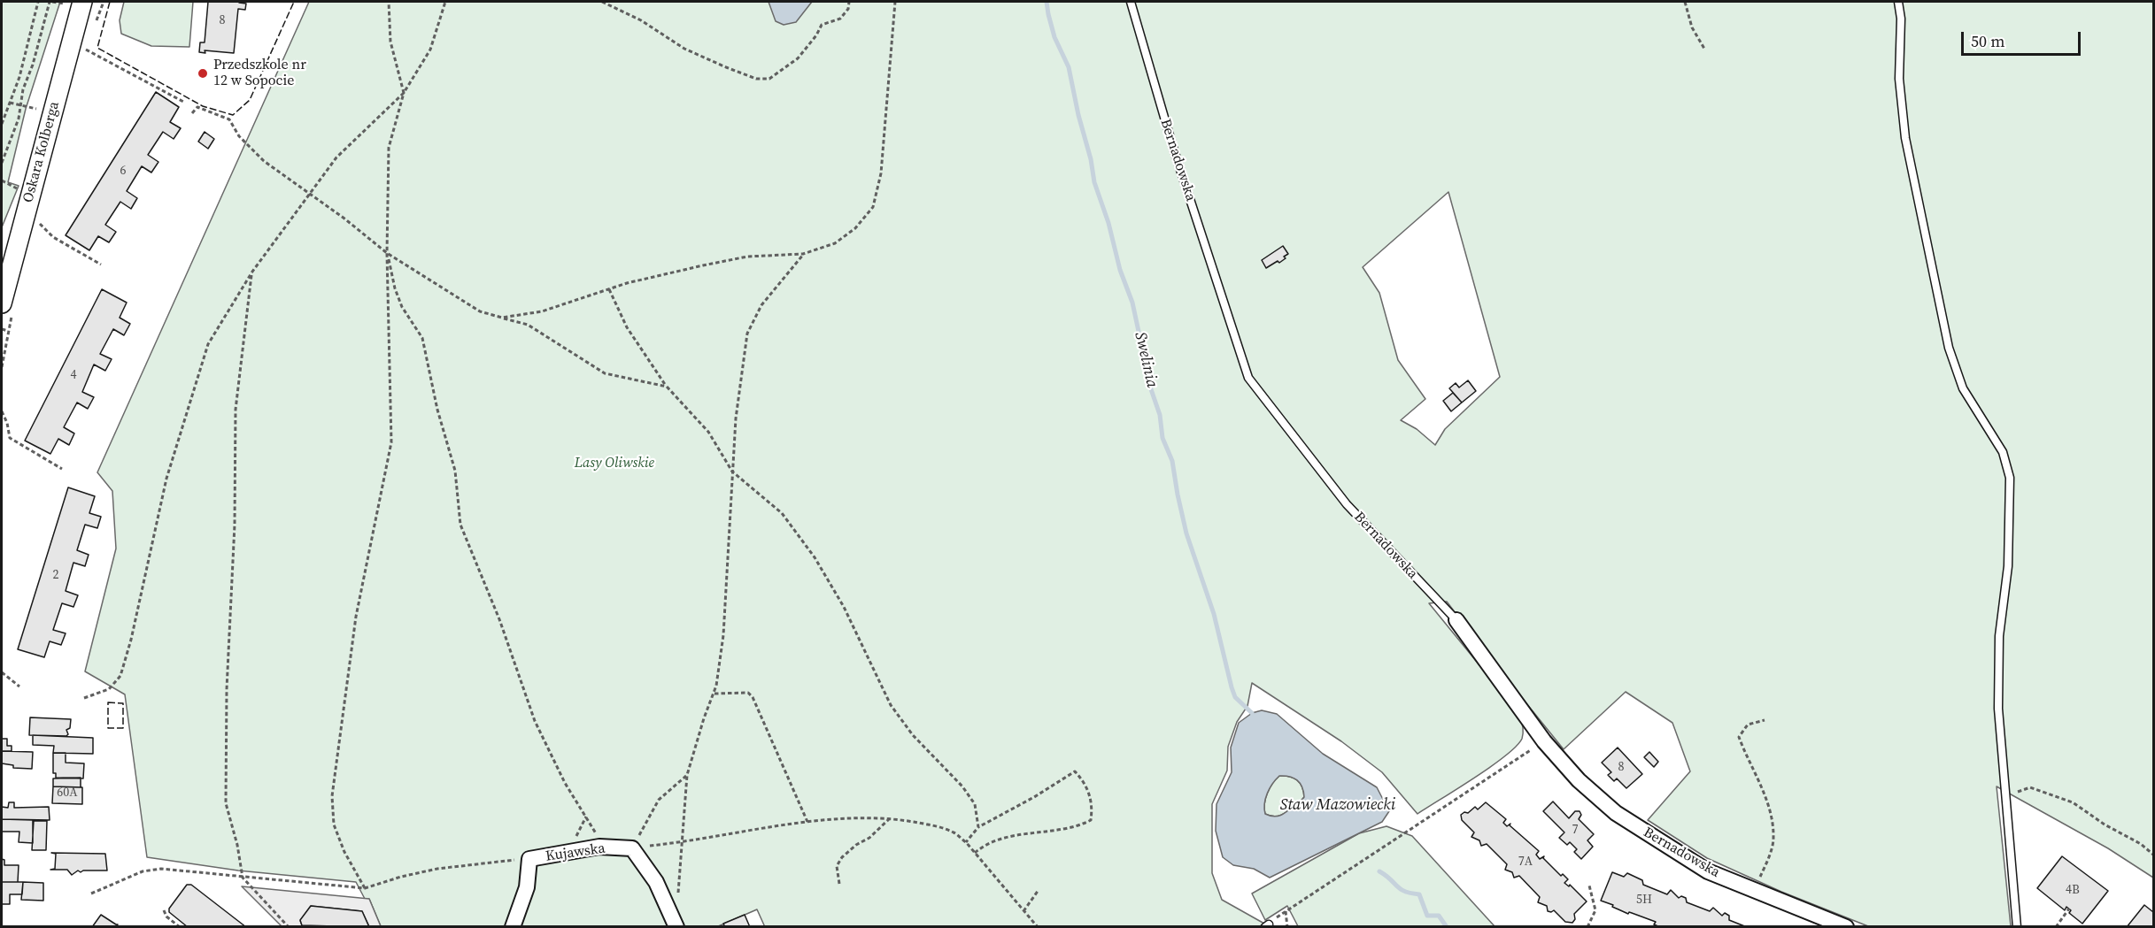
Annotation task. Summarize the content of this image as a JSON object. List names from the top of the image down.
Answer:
{
  "streets": {
    "street": ["Oskara Kolberga", "Bernadowska", "Kujawska"]
  },
  "water": ["Swelinia", "Staw Mazowiecki"],
  "parks": ["Lasy Oliwskie"],
  "places": ["Przedszkole nr 12 w Sopocie"],
  "house_numbers": [
    "8",
    "6",
    "4",
    "2",
    "8",
    "60A",
    "7",
    "7A",
    "4B",
    "5H"
  ],
  "scale_bar": "50 m"
}
